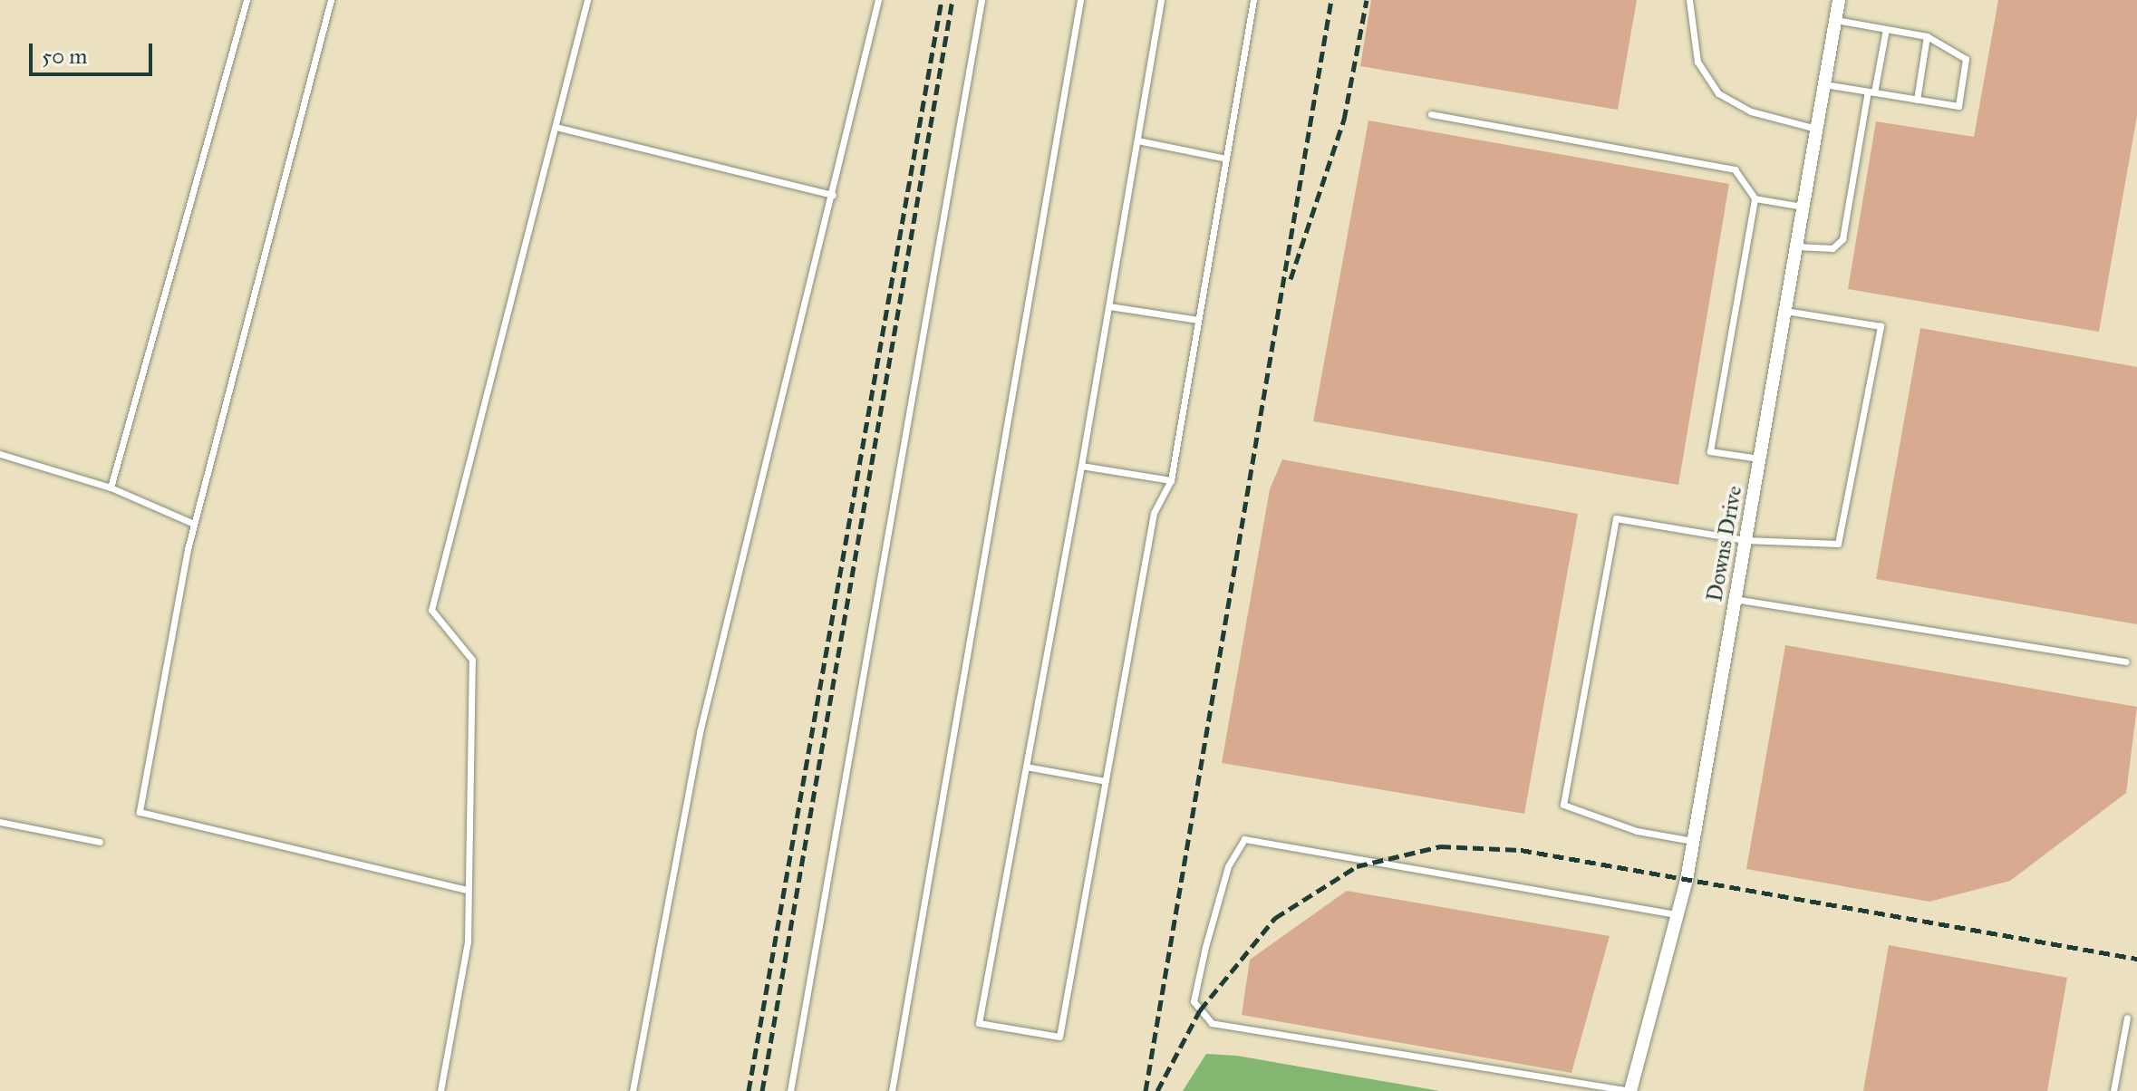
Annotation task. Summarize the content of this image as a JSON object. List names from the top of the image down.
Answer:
{
  "streets": {
    "street": ["Downs Drive"]
  },
  "scale_bar": "50 m"
}
